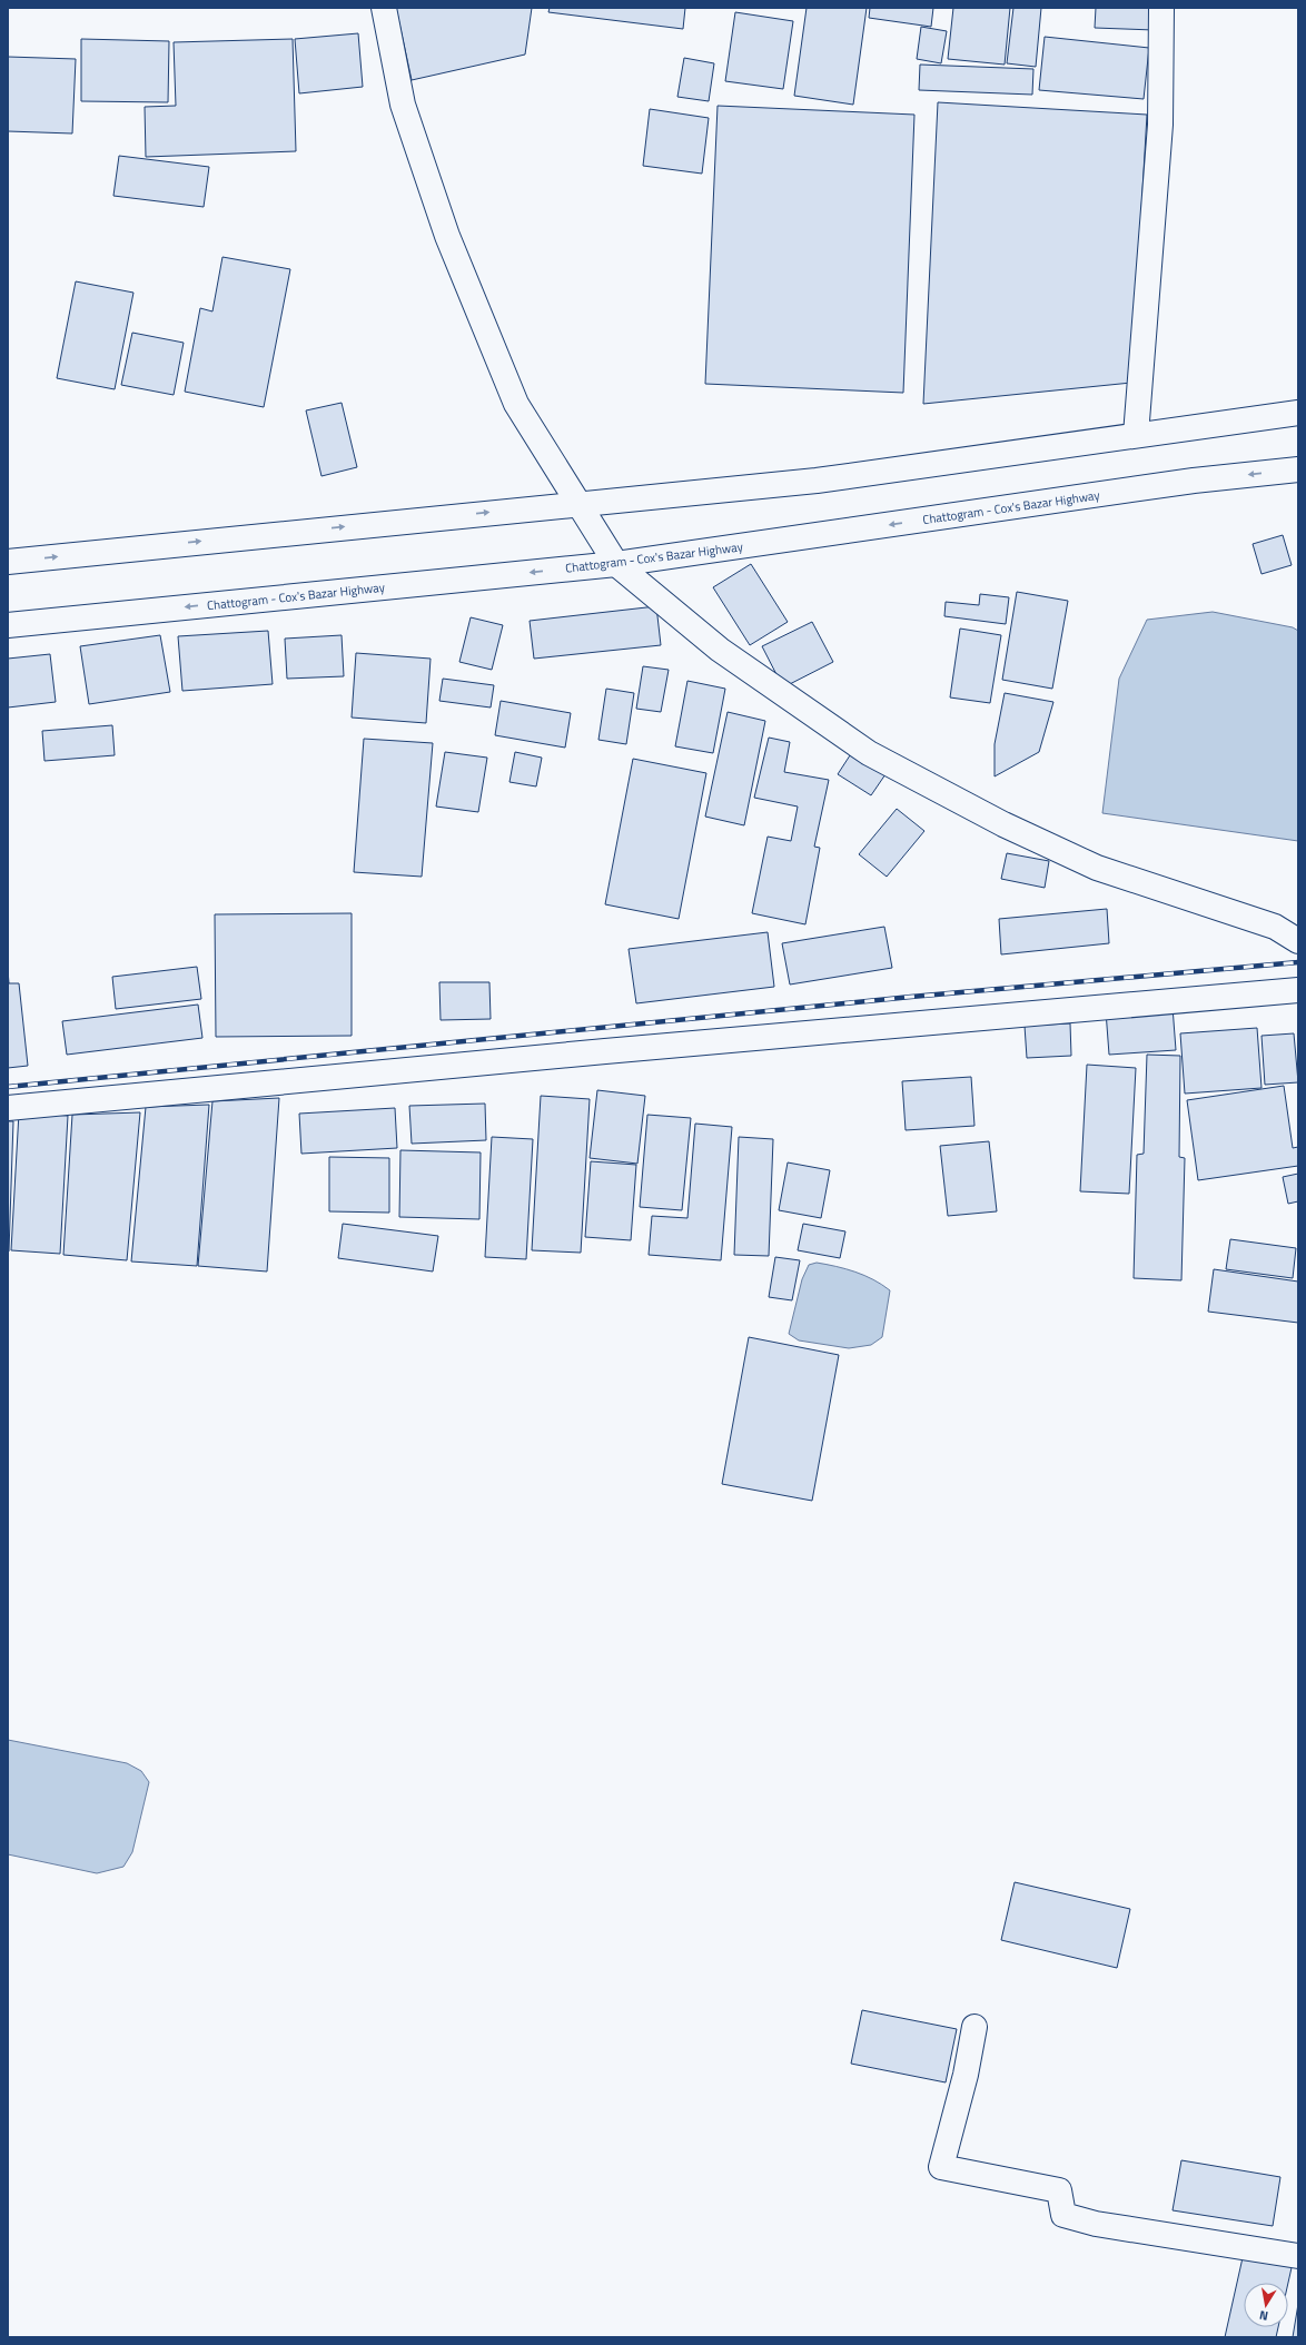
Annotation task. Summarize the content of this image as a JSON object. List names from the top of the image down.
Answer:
{
  "streets": {
    "main road": ["Chattogram - Cox's Bazar Highway"]
  },
  "north": "bottom"
}
